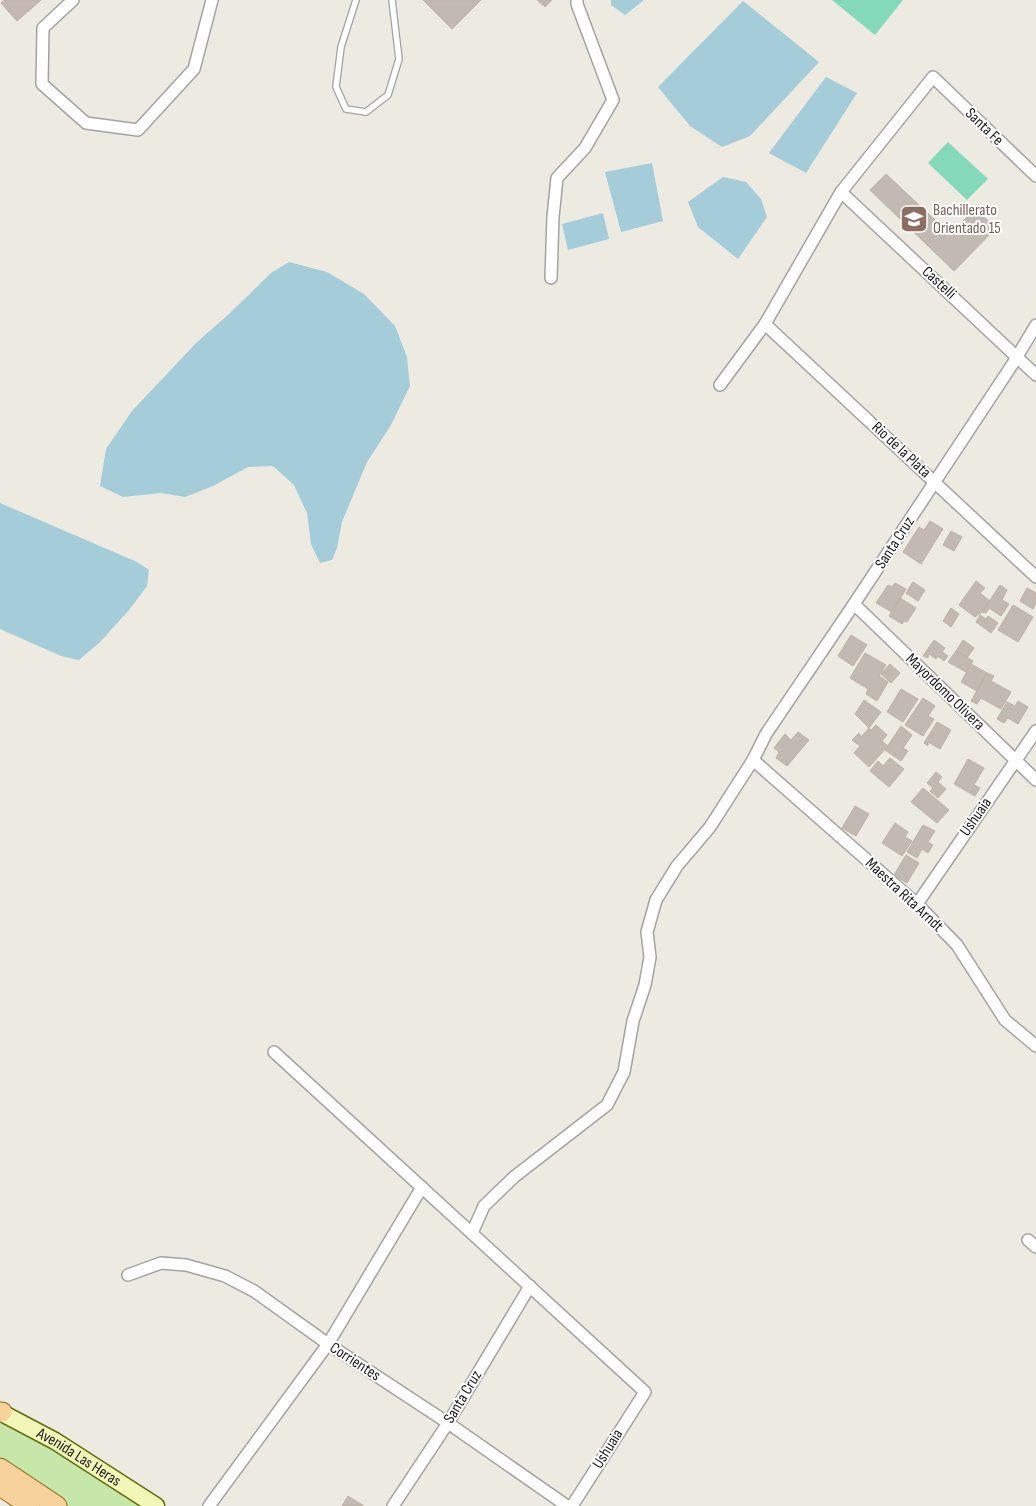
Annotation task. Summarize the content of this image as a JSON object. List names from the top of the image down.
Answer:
{
  "streets": {
    "main road": ["Avenida Las Heras"],
    "street": [
      "Santa Fe",
      "Castelli",
      "Rio de la Plata",
      "Santa Cruz",
      "Mayordomo Olivera",
      "Ushuaia",
      "Maestra Rita Arndt",
      "Corrientes"
    ]
  },
  "crossings": [
    ["Santa Fe", "Castelli"],
    ["Castelli", "Santa Cruz"],
    ["Rio de la Plata", "Santa Cruz"],
    ["Santa Cruz", "Mayordomo Olivera"],
    ["Santa Cruz", "Ushuaia"],
    ["Santa Cruz", "Maestra Rita Arndt"],
    ["Santa Cruz", "Corrientes"],
    ["Mayordomo Olivera", "Ushuaia"],
    ["Ushuaia", "Maestra Rita Arndt"]
  ],
  "places": {
    "school or university": ["Bachillerato Orientado 15"]
  }
}
